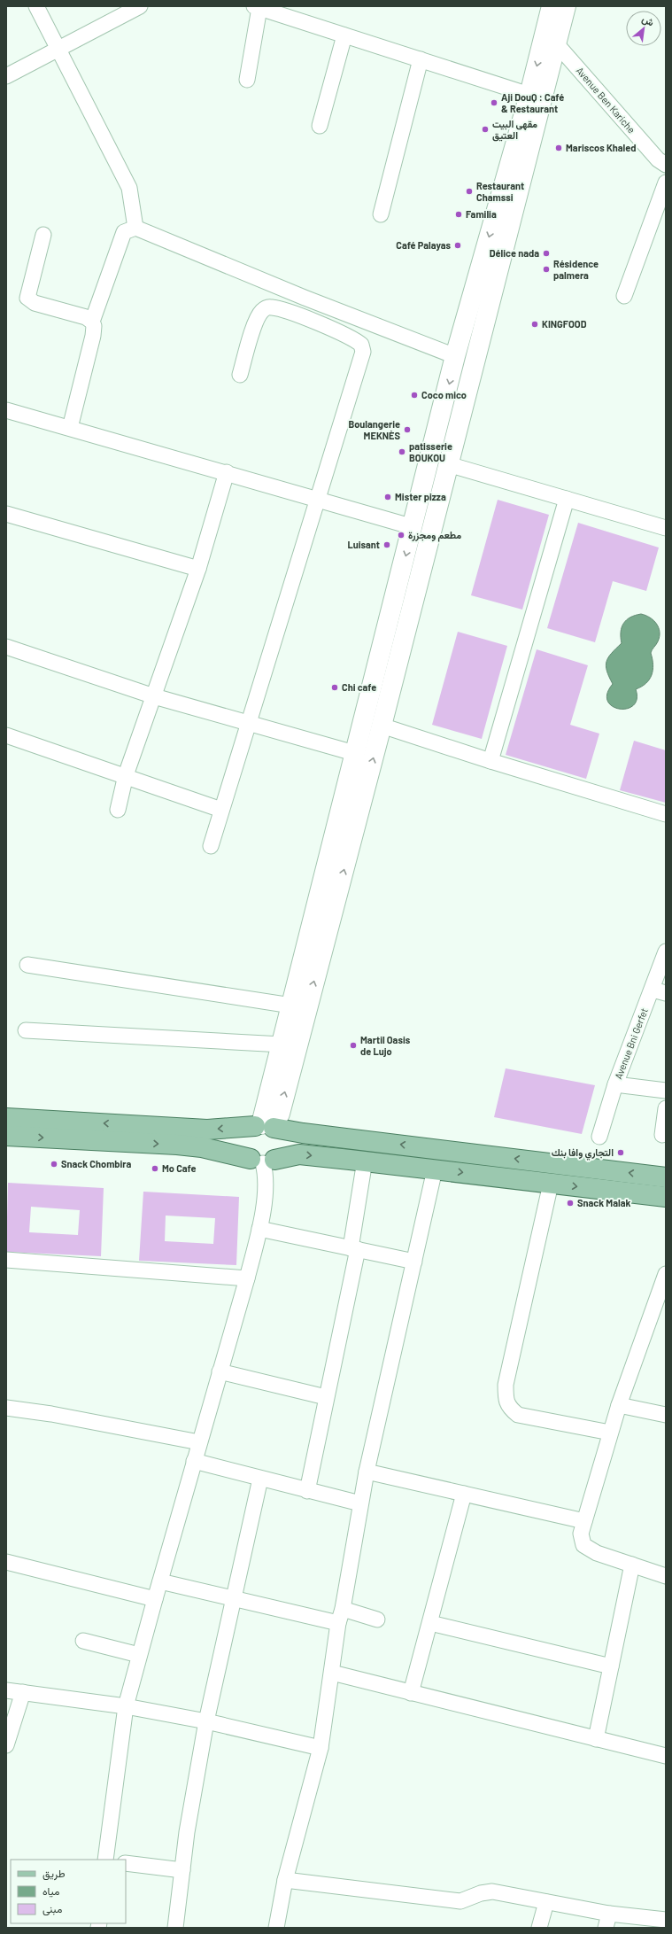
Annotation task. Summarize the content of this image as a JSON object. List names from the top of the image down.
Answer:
{
  "streets": {
    "street": ["Avenue Ben Kariche", "Avenue Bni Gerfet"]
  },
  "places": [
    "Aji DouQ : Café & Restaurant",
    "مقهى البيت العتيق",
    "Mariscos Khaled",
    "Restaurant Chamssi",
    "Familia",
    "Café Palayas",
    "Délice nada",
    "Résidence palmera",
    "KINGFOOD",
    "Coco mico",
    "Boulangerie MEKNÈS",
    "patisserie BOUKOU",
    "Mister pizza",
    "مطعم ومجزرة",
    "Luisant",
    "Chi cafe",
    "Martil Oasis de Lujo",
    "التجاري وافا بنك",
    "Snack Chombira",
    "Mo Cafe",
    "Snack Malak"
  ],
  "legend": ["طريق", "مياه", "مبنى"],
  "north": "top right"
}
